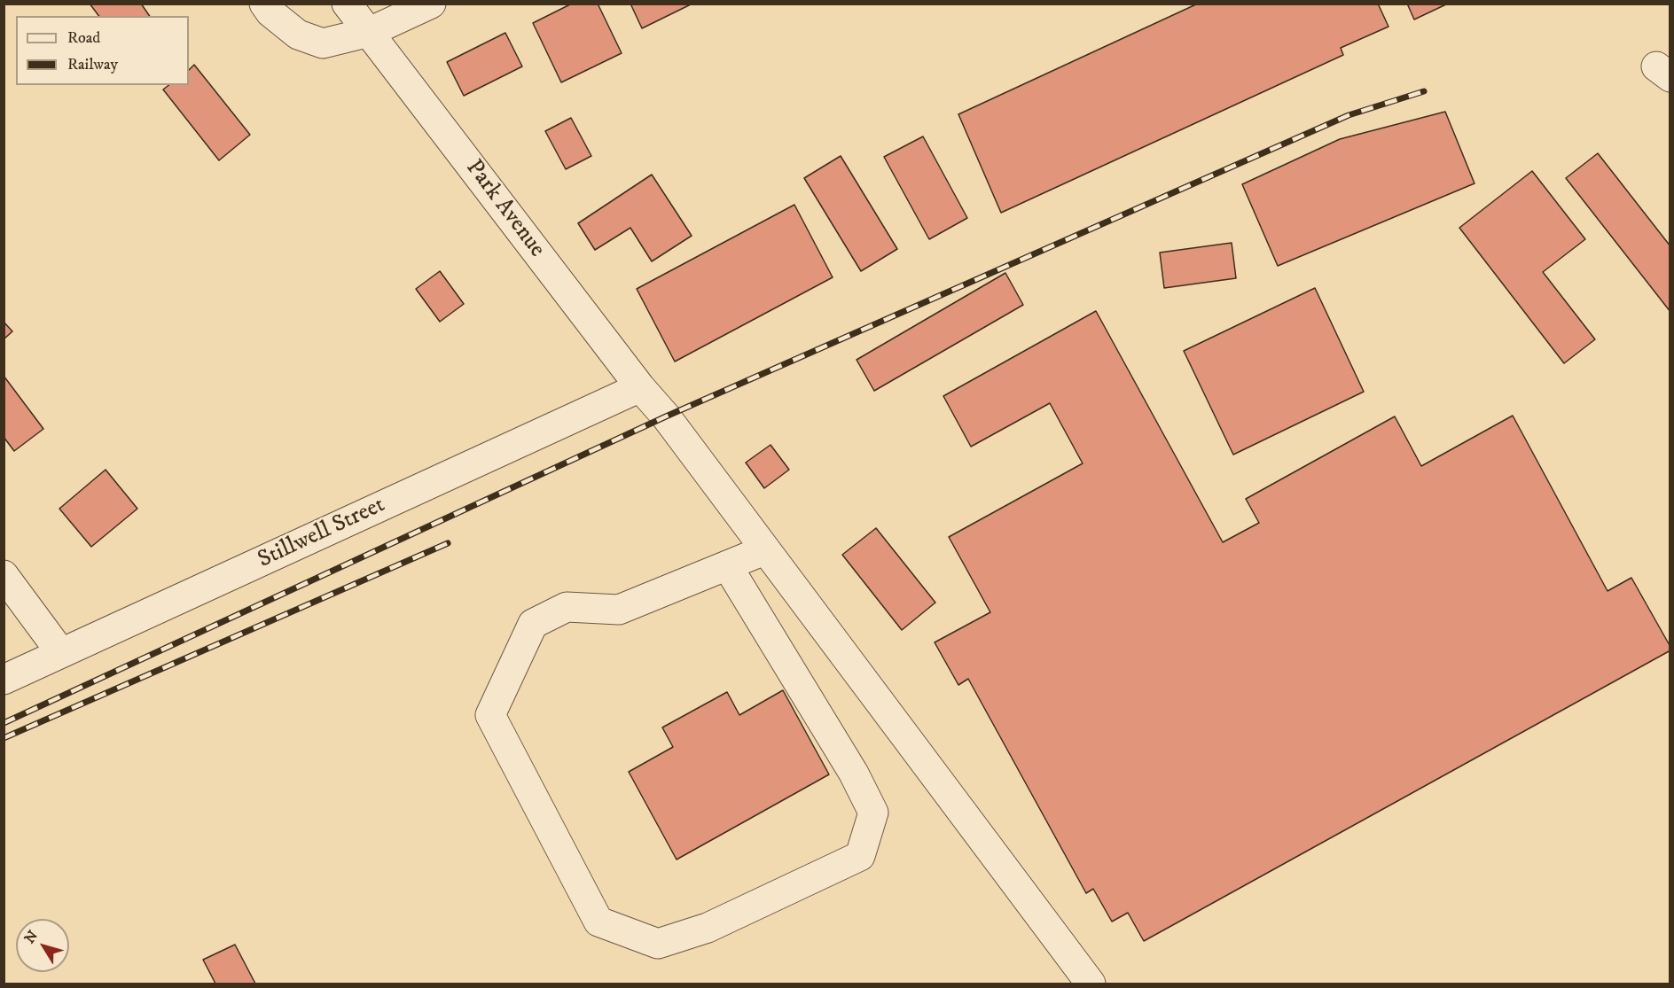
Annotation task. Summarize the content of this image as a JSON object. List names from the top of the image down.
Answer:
{
  "streets": {
    "street": ["Park Avenue", "Stillwell Street"]
  },
  "crossings": [
    ["Park Avenue", "Stillwell Street"]
  ],
  "legend": ["Road", "Railway"],
  "north": "top left"
}
